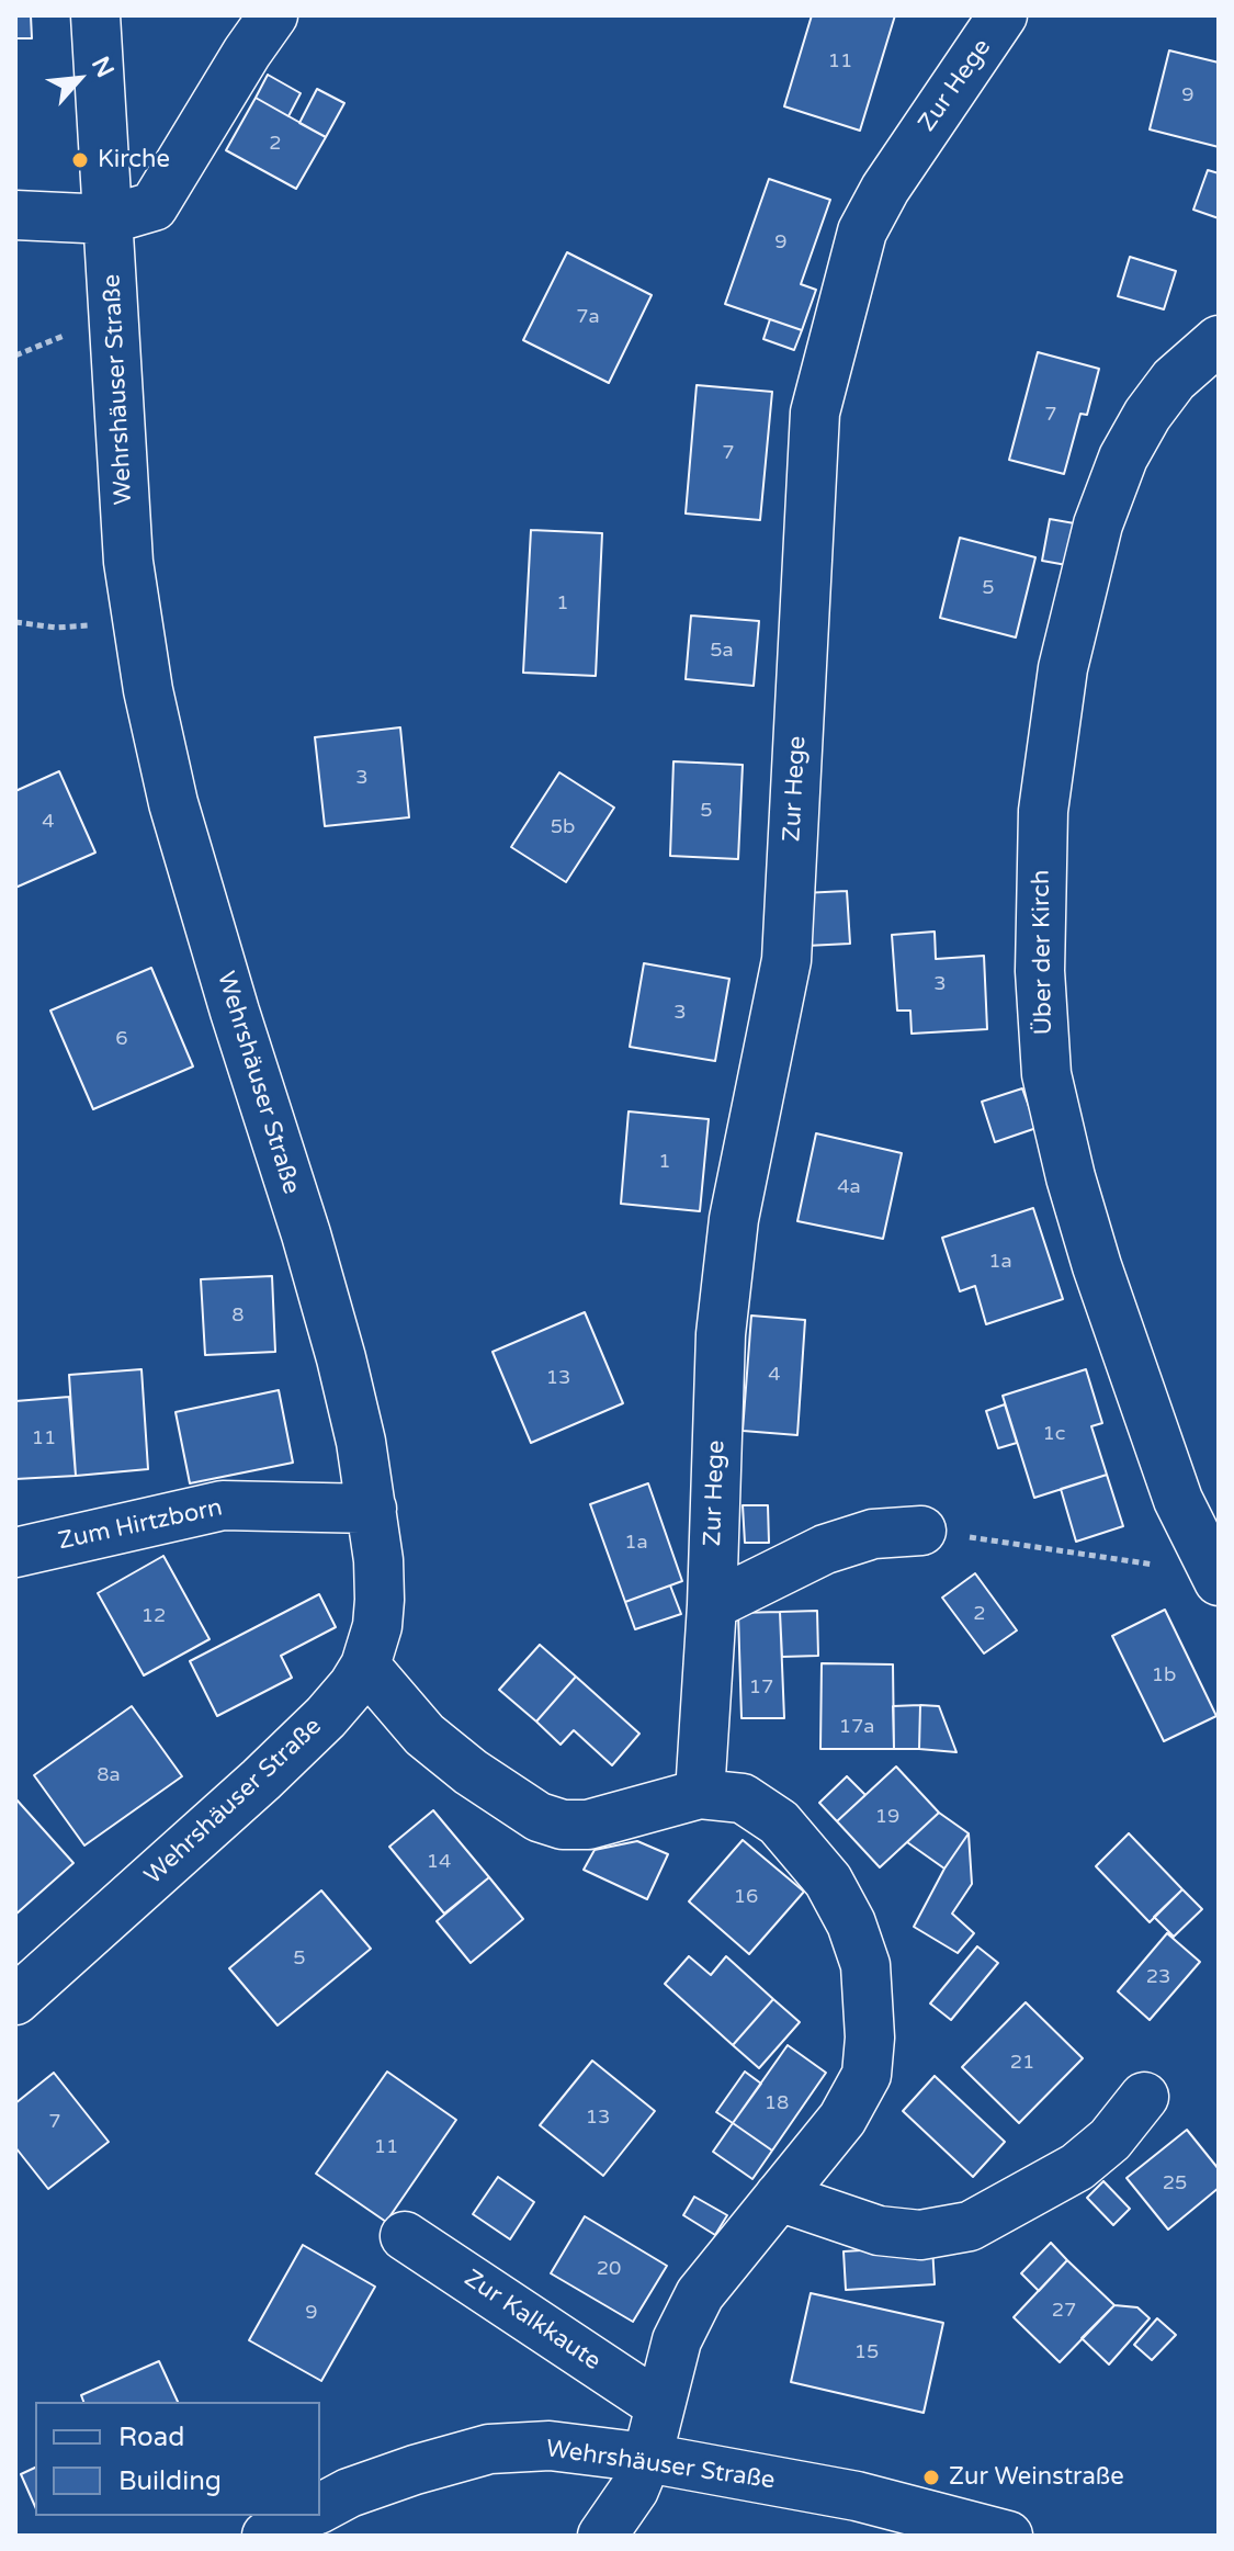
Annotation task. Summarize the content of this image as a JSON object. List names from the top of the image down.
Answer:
{
  "streets": {
    "street": [
      "Zur Hege",
      "Wehrshäuser Straße",
      "Über der Kirch",
      "Zum Hirtzborn",
      "Zur Kalkkaute"
    ]
  },
  "crossings": [
    ["Wehrshäuser Straße", "Zum Hirtzborn"]
  ],
  "places": ["Kirche", "Zur Weinstraße"],
  "house_numbers": [
    "11",
    "9",
    "2",
    "9",
    "7a",
    "7",
    "7",
    "5",
    "1",
    "5a",
    "3",
    "5",
    "4",
    "5b",
    "3",
    "3",
    "6",
    "1",
    "4a",
    "1a",
    "8",
    "4",
    "13",
    "1c",
    "11",
    "1a",
    "2",
    "12",
    "1b",
    "17",
    "17a",
    "8a",
    "19",
    "14",
    "16",
    "5",
    "23",
    "21",
    "18",
    "13",
    "7",
    "11",
    "25",
    "20",
    "27",
    "9",
    "15"
  ],
  "legend": ["Road", "Building"],
  "north": "top right"
}
